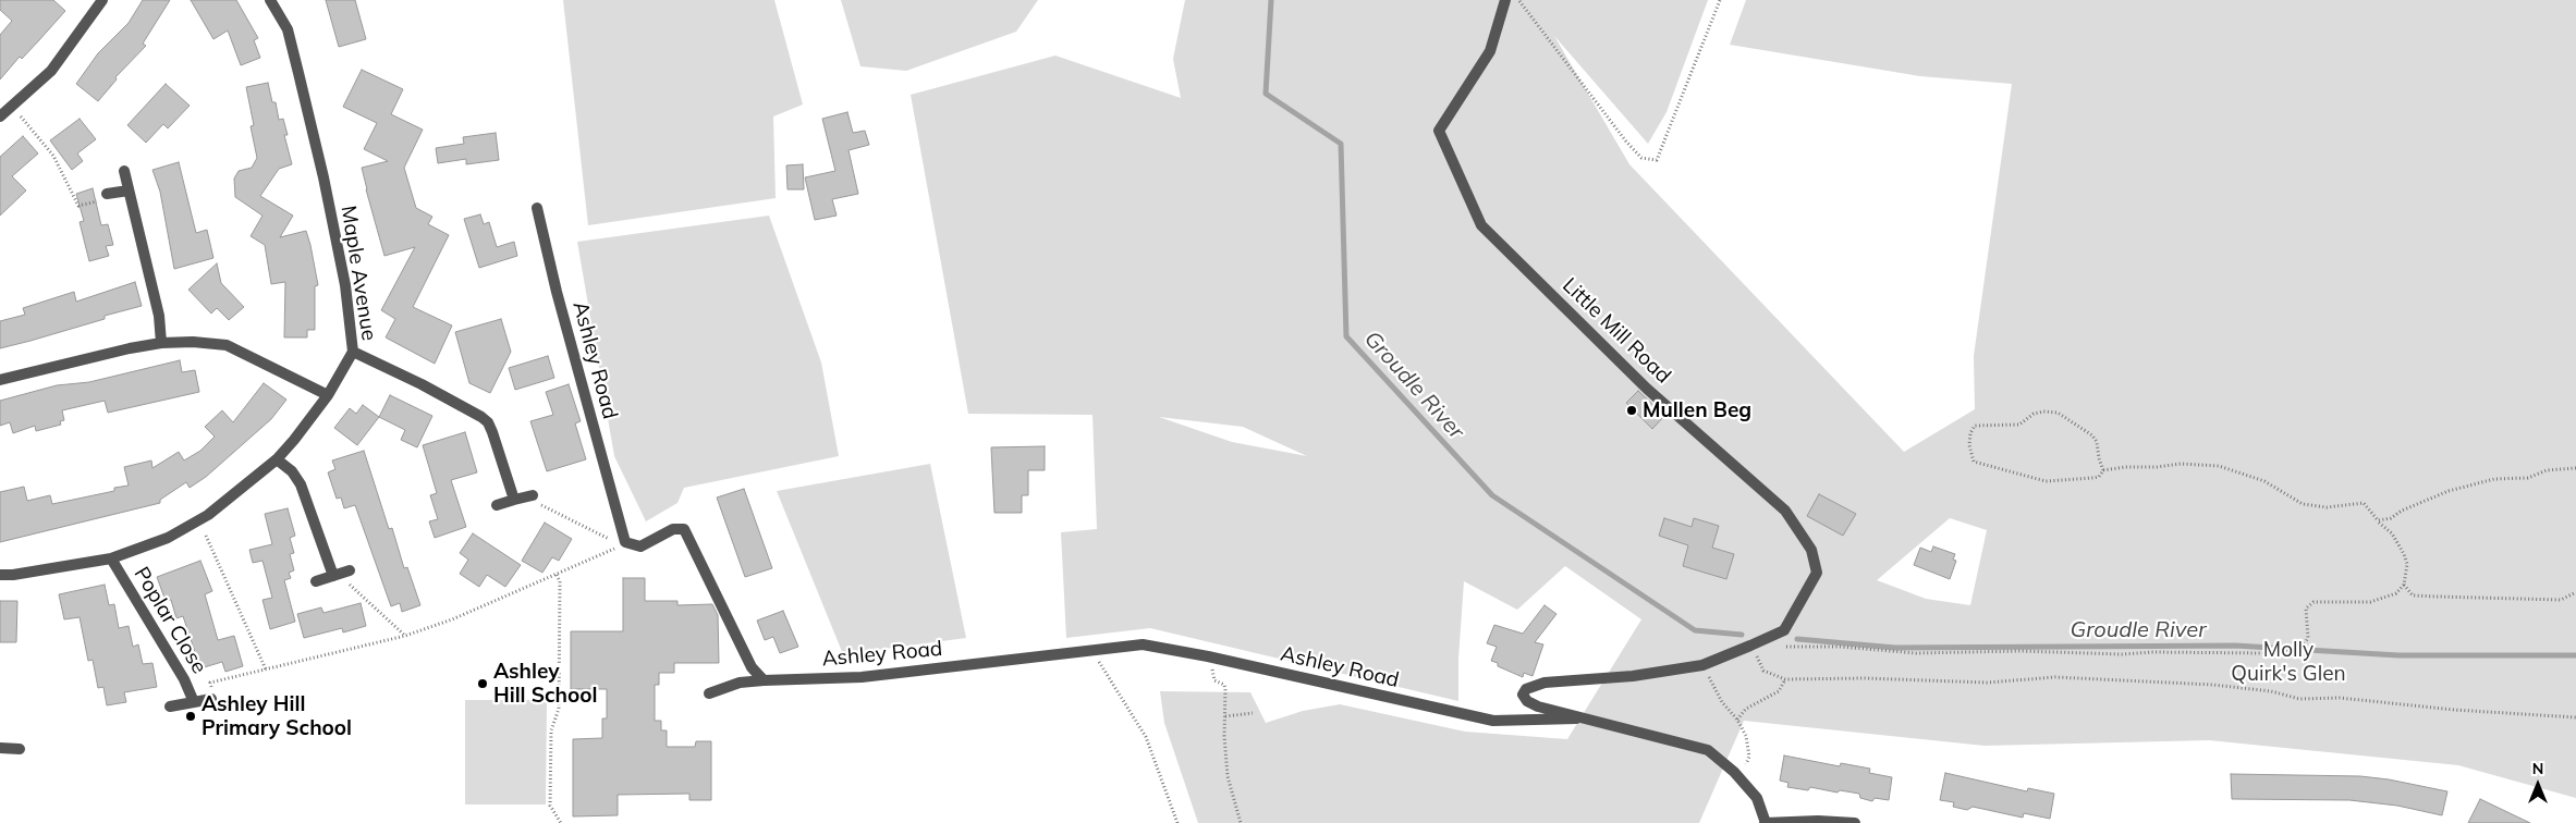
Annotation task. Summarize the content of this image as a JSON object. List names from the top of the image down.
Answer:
{
  "streets": {
    "street": [
      "Maple Avenue",
      "Little Mill Road",
      "Ashley Road",
      "Poplar Close"
    ]
  },
  "crossings": [
    ["Maple Avenue", "Poplar Close"],
    ["Little Mill Road", "Ashley Road"]
  ],
  "water": ["Groudle River"],
  "parks": ["Molly Quirk's Glen"],
  "places": ["Mullen Beg", "Ashley Hill School", "Ashley Hill Primary School"],
  "north": "top"
}
